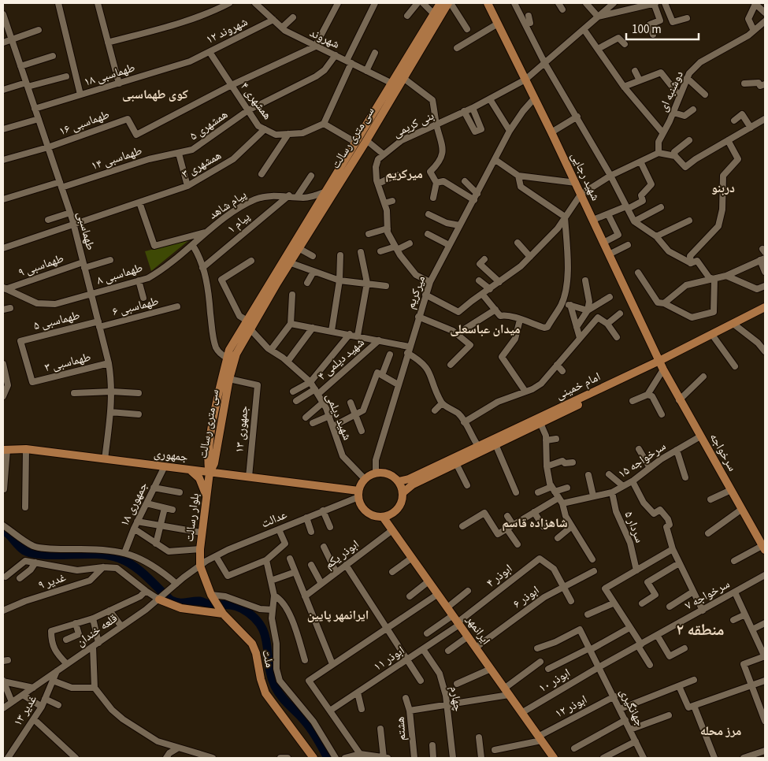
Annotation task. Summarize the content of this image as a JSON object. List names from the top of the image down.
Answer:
{
  "streets": {
    "main road": [
      "سی متری رسالت",
      "شهید رجایی",
      "امام خمینی",
      "سرخواجه",
      "جمهوری",
      "بلوار رسالت",
      "ایرانمهر",
      "ملت"
    ],
    "street": [
      "شهروند ۱۲",
      "شهروند",
      "۱۸ طهماسبی",
      "دوشنبه ای",
      "همشهری ۴",
      "۱۶ طهماسبی",
      "بنی کریمی",
      "۵ همشهری",
      "۱۴ طهماسبی",
      "۳ همشهری",
      "پیام شاهد",
      "۱ پیام",
      "طهماسبی",
      "۹ طهماسبی",
      "۸ طهماسبی",
      "میرکریم",
      "۶ طهماسبی",
      "۵ طهماسبی",
      "۴ شهید دیلمی",
      "۳ طهماسبی",
      "شهید دیلمی",
      "۱۳ جمهوری",
      "سرخواجه ۱۵",
      "جمهوری ۱۸",
      "عدالت",
      "۵ سردار",
      "ابوذر یکم",
      "ابوذر ۴",
      "غدیر ۹",
      "سرخواجه ۷",
      "ابوذر ۶",
      "قلعه خندان",
      "ابوذر ۱۱",
      "ابوذر ۱۰",
      "چهارم",
      "ابوذر ۱۲",
      "جهانگیری",
      "۱۳ غدیر",
      "هشتم"
    ]
  },
  "crossings": [
    ["شهروند ۱۲", "شهروند"],
    ["شهروند ۱۲", "۱۸ طهماسبی"],
    ["شهروند ۱۲", "همشهری ۴"],
    ["شهروند", "۵ همشهری"],
    ["شهروند", "سی متری رسالت"],
    ["۱۸ طهماسبی", "طهماسبی"],
    ["همشهری ۴", "۱۶ طهماسبی"],
    ["همشهری ۴", "۵ همشهری"],
    ["همشهری ۴", "۳ همشهری"],
    ["۱۶ طهماسبی", "طهماسبی"],
    ["بنی کریمی", "شهید رجایی"],
    ["بنی کریمی", "میرکریم"],
    ["۵ همشهری", "۱۴ طهماسبی"],
    ["سی متری رسالت", "پیام شاهد"],
    ["سی متری رسالت", "شهید دیلمی"],
    ["سی متری رسالت", "۱۳ جمهوری"],
    ["سی متری رسالت", "جمهوری"],
    ["سی متری رسالت", "بلوار رسالت"],
    ["۱۴ طهماسبی", "طهماسبی"],
    ["۳ همشهری", "طهماسبی"],
    ["شهید رجایی", "میرکریم"],
    ["شهید رجایی", "امام خمینی"],
    ["شهید رجایی", "سرخواجه"],
    ["پیام شاهد", "۱ پیام"],
    ["پیام شاهد", "۸ طهماسبی"],
    ["طهماسبی", "۹ طهماسبی"],
    ["طهماسبی", "۸ طهماسبی"],
    ["طهماسبی", "۶ طهماسبی"],
    ["طهماسبی", "۵ طهماسبی"],
    ["طهماسبی", "۳ طهماسبی"],
    ["طهماسبی", "جمهوری"],
    ["۹ طهماسبی", "۸ طهماسبی"],
    ["میرکریم", "امام خمینی"],
    ["میرکریم", "شهید دیلمی"],
    ["میرکریم", "جمهوری"],
    ["میرکریم", "عدالت"],
    ["میرکریم", "ایرانمهر"],
    ["۶ طهماسبی", "۵ طهماسبی"],
    ["۵ طهماسبی", "۳ طهماسبی"],
    ["۴ شهید دیلمی", "شهید دیلمی"],
    ["امام خمینی", "شهید دیلمی"],
    ["امام خمینی", "سرخواجه"],
    ["امام خمینی", "جمهوری"],
    ["امام خمینی", "عدالت"],
    ["امام خمینی", "ایرانمهر"],
    ["شهید دیلمی", "جمهوری"],
    ["شهید دیلمی", "عدالت"],
    ["شهید دیلمی", "ایرانمهر"],
    ["۱۳ جمهوری", "جمهوری"],
    ["سرخواجه", "سرخواجه ۱۵"],
    ["جمهوری", "جمهوری ۱۸"],
    ["جمهوری", "بلوار رسالت"],
    ["جمهوری", "عدالت"],
    ["جمهوری", "ایرانمهر"],
    ["سرخواجه ۱۵", "۵ سردار"],
    ["بلوار رسالت", "عدالت"],
    ["بلوار رسالت", "قلعه خندان"],
    ["بلوار رسالت", "ملت"],
    ["عدالت", "قلعه خندان"],
    ["عدالت", "ایرانمهر"],
    ["عدالت", "ملت"],
    ["ابوذر یکم", "ایرانمهر"],
    ["ابوذر ۴", "ابوذر ۶"],
    ["ابوذر ۴", "ایرانمهر"],
    ["ابوذر ۴", "ابوذر ۱۱"],
    ["سرخواجه ۷", "ابوذر ۱۰"],
    ["سرخواجه ۷", "جهانگیری"],
    ["ابوذر ۶", "ایرانمهر"],
    ["قلعه خندان", "ملت"],
    ["قلعه خندان", "۱۳ غدیر"],
    ["ایرانمهر", "ابوذر ۱۱"],
    ["ایرانمهر", "ابوذر ۱۰"],
    ["ایرانمهر", "ابوذر ۱۲"],
    ["ایرانمهر", "هشتم"],
    ["ابوذر ۱۱", "چهارم"],
    ["ابوذر ۱۰", "جهانگیری"],
    ["چهارم", "هشتم"],
    ["ابوذر ۱۲", "جهانگیری"]
  ],
  "districts": [
    "کوی طهماسبی",
    "میرکریم",
    "دربنو",
    "میدان عباسعلی",
    "شاهزاده قاسم",
    "ایرانمهر پایین",
    "منطقه ۲",
    "مرز محله"
  ],
  "scale_bar": "100 m"
}
